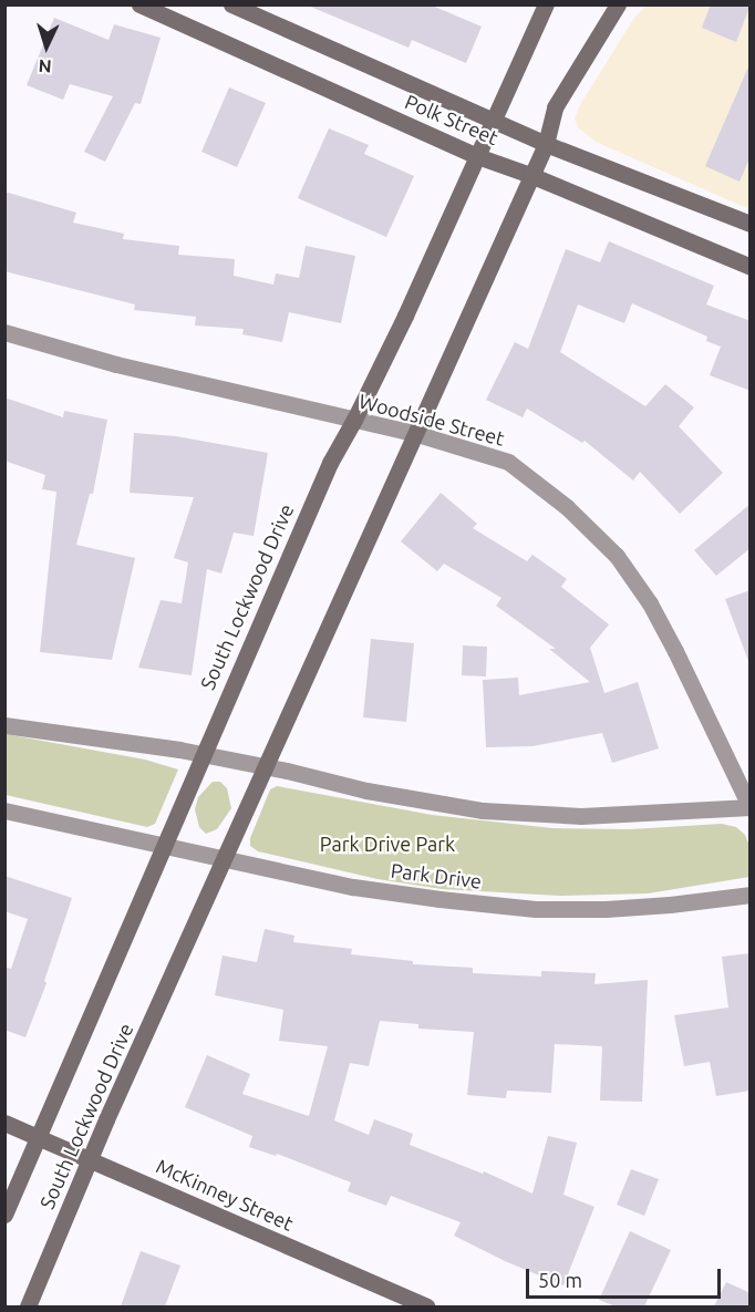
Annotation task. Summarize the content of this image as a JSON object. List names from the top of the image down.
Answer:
{
  "streets": {
    "main road": ["Polk Street", "South Lockwood Drive", "McKinney Street"],
    "street": ["Woodside Street", "Park Drive"]
  },
  "crossings": [
    ["Polk Street", "South Lockwood Drive"],
    ["Woodside Street", "South Lockwood Drive"],
    ["South Lockwood Drive", "Park Drive"],
    ["South Lockwood Drive", "McKinney Street"]
  ],
  "parks": ["Park Drive Park"],
  "scale_bar": "50 m",
  "north": "bottom"
}
